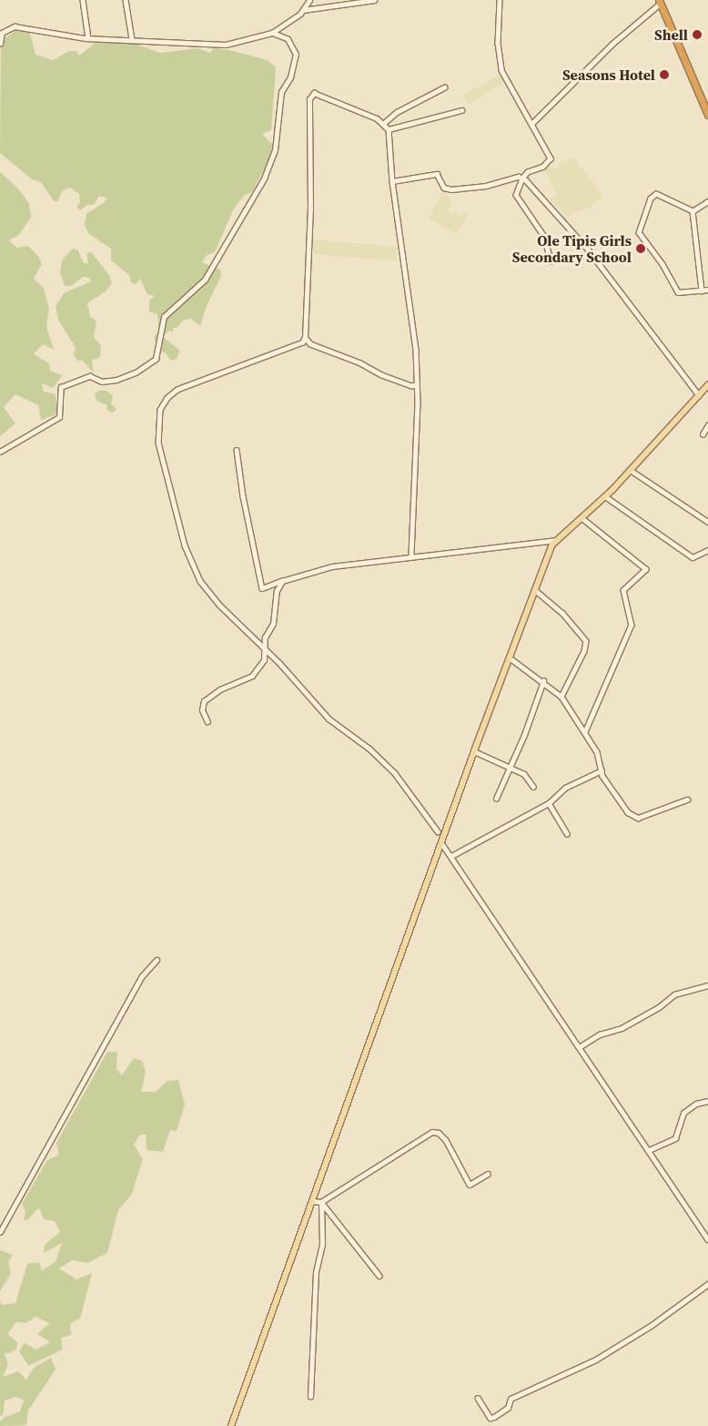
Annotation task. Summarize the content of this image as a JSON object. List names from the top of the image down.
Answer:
{
  "places": ["Shell", "Seasons Hotel", "Ole Tipis Girls Secondary School"]
}
